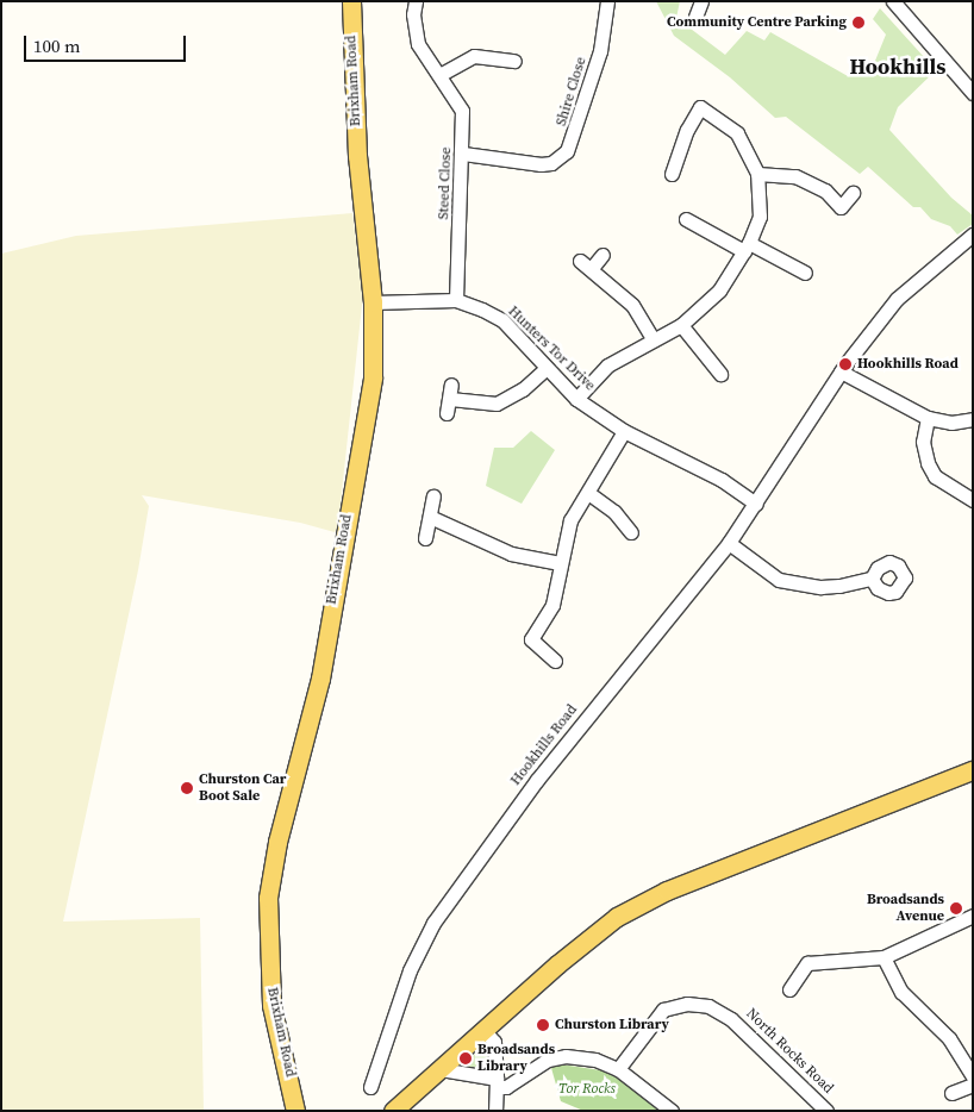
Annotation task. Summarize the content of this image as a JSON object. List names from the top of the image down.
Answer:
{
  "streets": {
    "main road": ["Brixham Road"],
    "street": [
      "Shire Close",
      "Steed Close",
      "Hunters Tor Drive",
      "Hookhills Road",
      "North Rocks Road"
    ]
  },
  "crossings": [
    ["Brixham Road", "Hunters Tor Drive"],
    ["Shire Close", "Steed Close"],
    ["Steed Close", "Hunters Tor Drive"],
    ["Hunters Tor Drive", "Hookhills Road"]
  ],
  "districts": ["Hookhills"],
  "parks": ["Tor Rocks"],
  "places": [
    "Community Centre Parking",
    "Hookhills Road",
    "Churston Car Boot Sale",
    "Broadsands Avenue",
    "Churston Library",
    "Broadsands Library"
  ],
  "scale_bar": "100 m"
}
